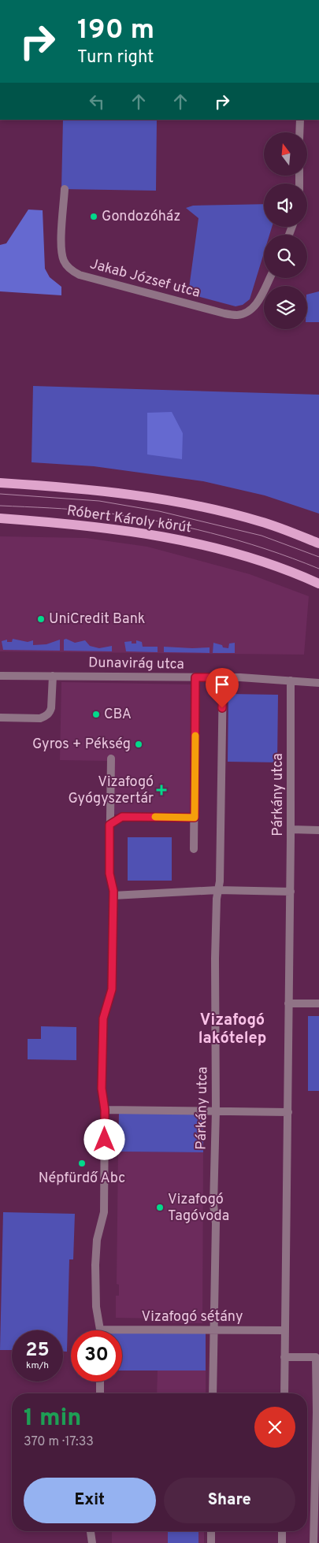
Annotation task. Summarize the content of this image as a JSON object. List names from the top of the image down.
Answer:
{
  "streets": {
    "main road": ["Róbert Károly körút"],
    "street": [
      "Jakab József utca",
      "Dunavirág utca",
      "Párkány utca",
      "Vizafogó sétány"
    ]
  },
  "crossings": [
    ["Dunavirág utca", "Párkány utca"],
    ["Párkány utca", "Vizafogó sétány"]
  ],
  "districts": ["Vizafogó lakótelep"],
  "places": {
    "other": [
      "Gondozóház",
      "UniCredit Bank",
      "CBA",
      "Gyros + Pékség",
      "Népfürdő Abc",
      "Vizafogó Tagóvoda"
    ],
    "health": ["Vizafogó Gyógyszertár"]
  },
  "north": "top",
  "page": {
    "turn": ["190 m", "Turn right"],
    "speed": "25 km/h",
    "limit": "30",
    "heading": ["1 min", "370 m · 17:33"],
    "buttons": ["Exit", "Share"]
  }
}
